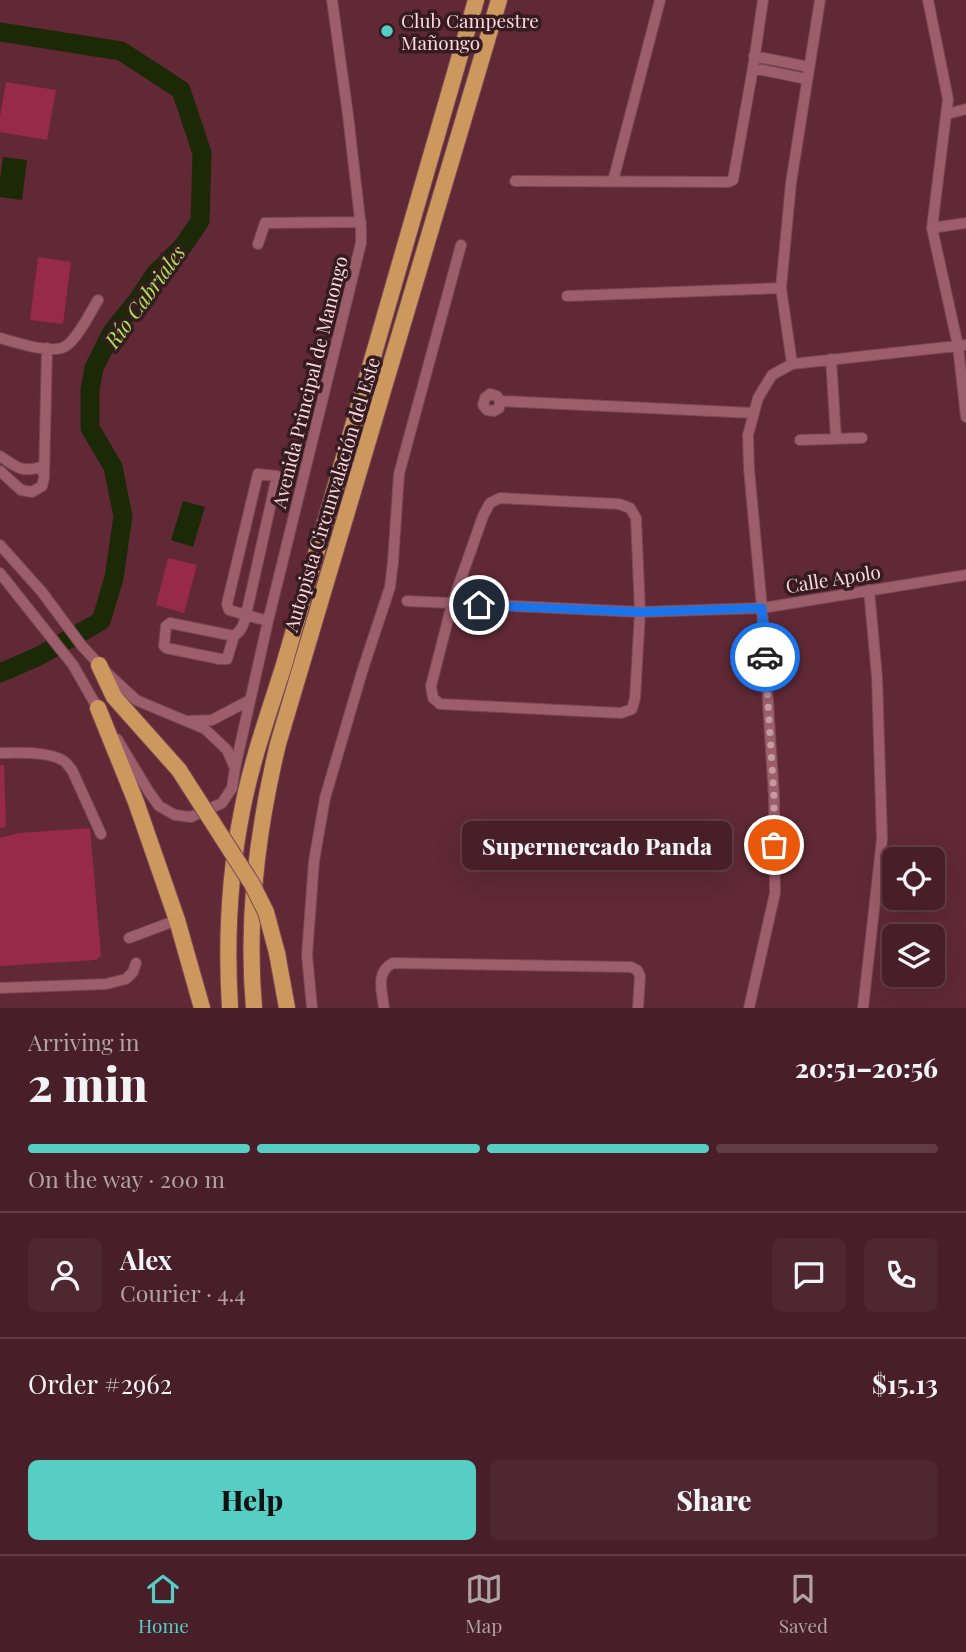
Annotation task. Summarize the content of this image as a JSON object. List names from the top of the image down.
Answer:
{
  "streets": {
    "highway": ["Autopista Circunvalación del Este"],
    "street": ["Avenida Principal de Manongo", "Calle Apolo"]
  },
  "water": ["Río Cabriales"],
  "places": ["Club Campestre Mañongo", "Supermercado Panda"],
  "page": {
    "bubble": "Supermercado Panda",
    "heading": ["2 min", "Arriving in", "20:51–20:56"],
    "panel": [
      "Alex",
      "Courier · 4.4",
      "Order #2962",
      "$15.13"
    ],
    "bar": "On the way · 200 m",
    "buttons": ["Help", "Share"],
    "tabs": ["Home", "Map", "Saved"]
  }
}
